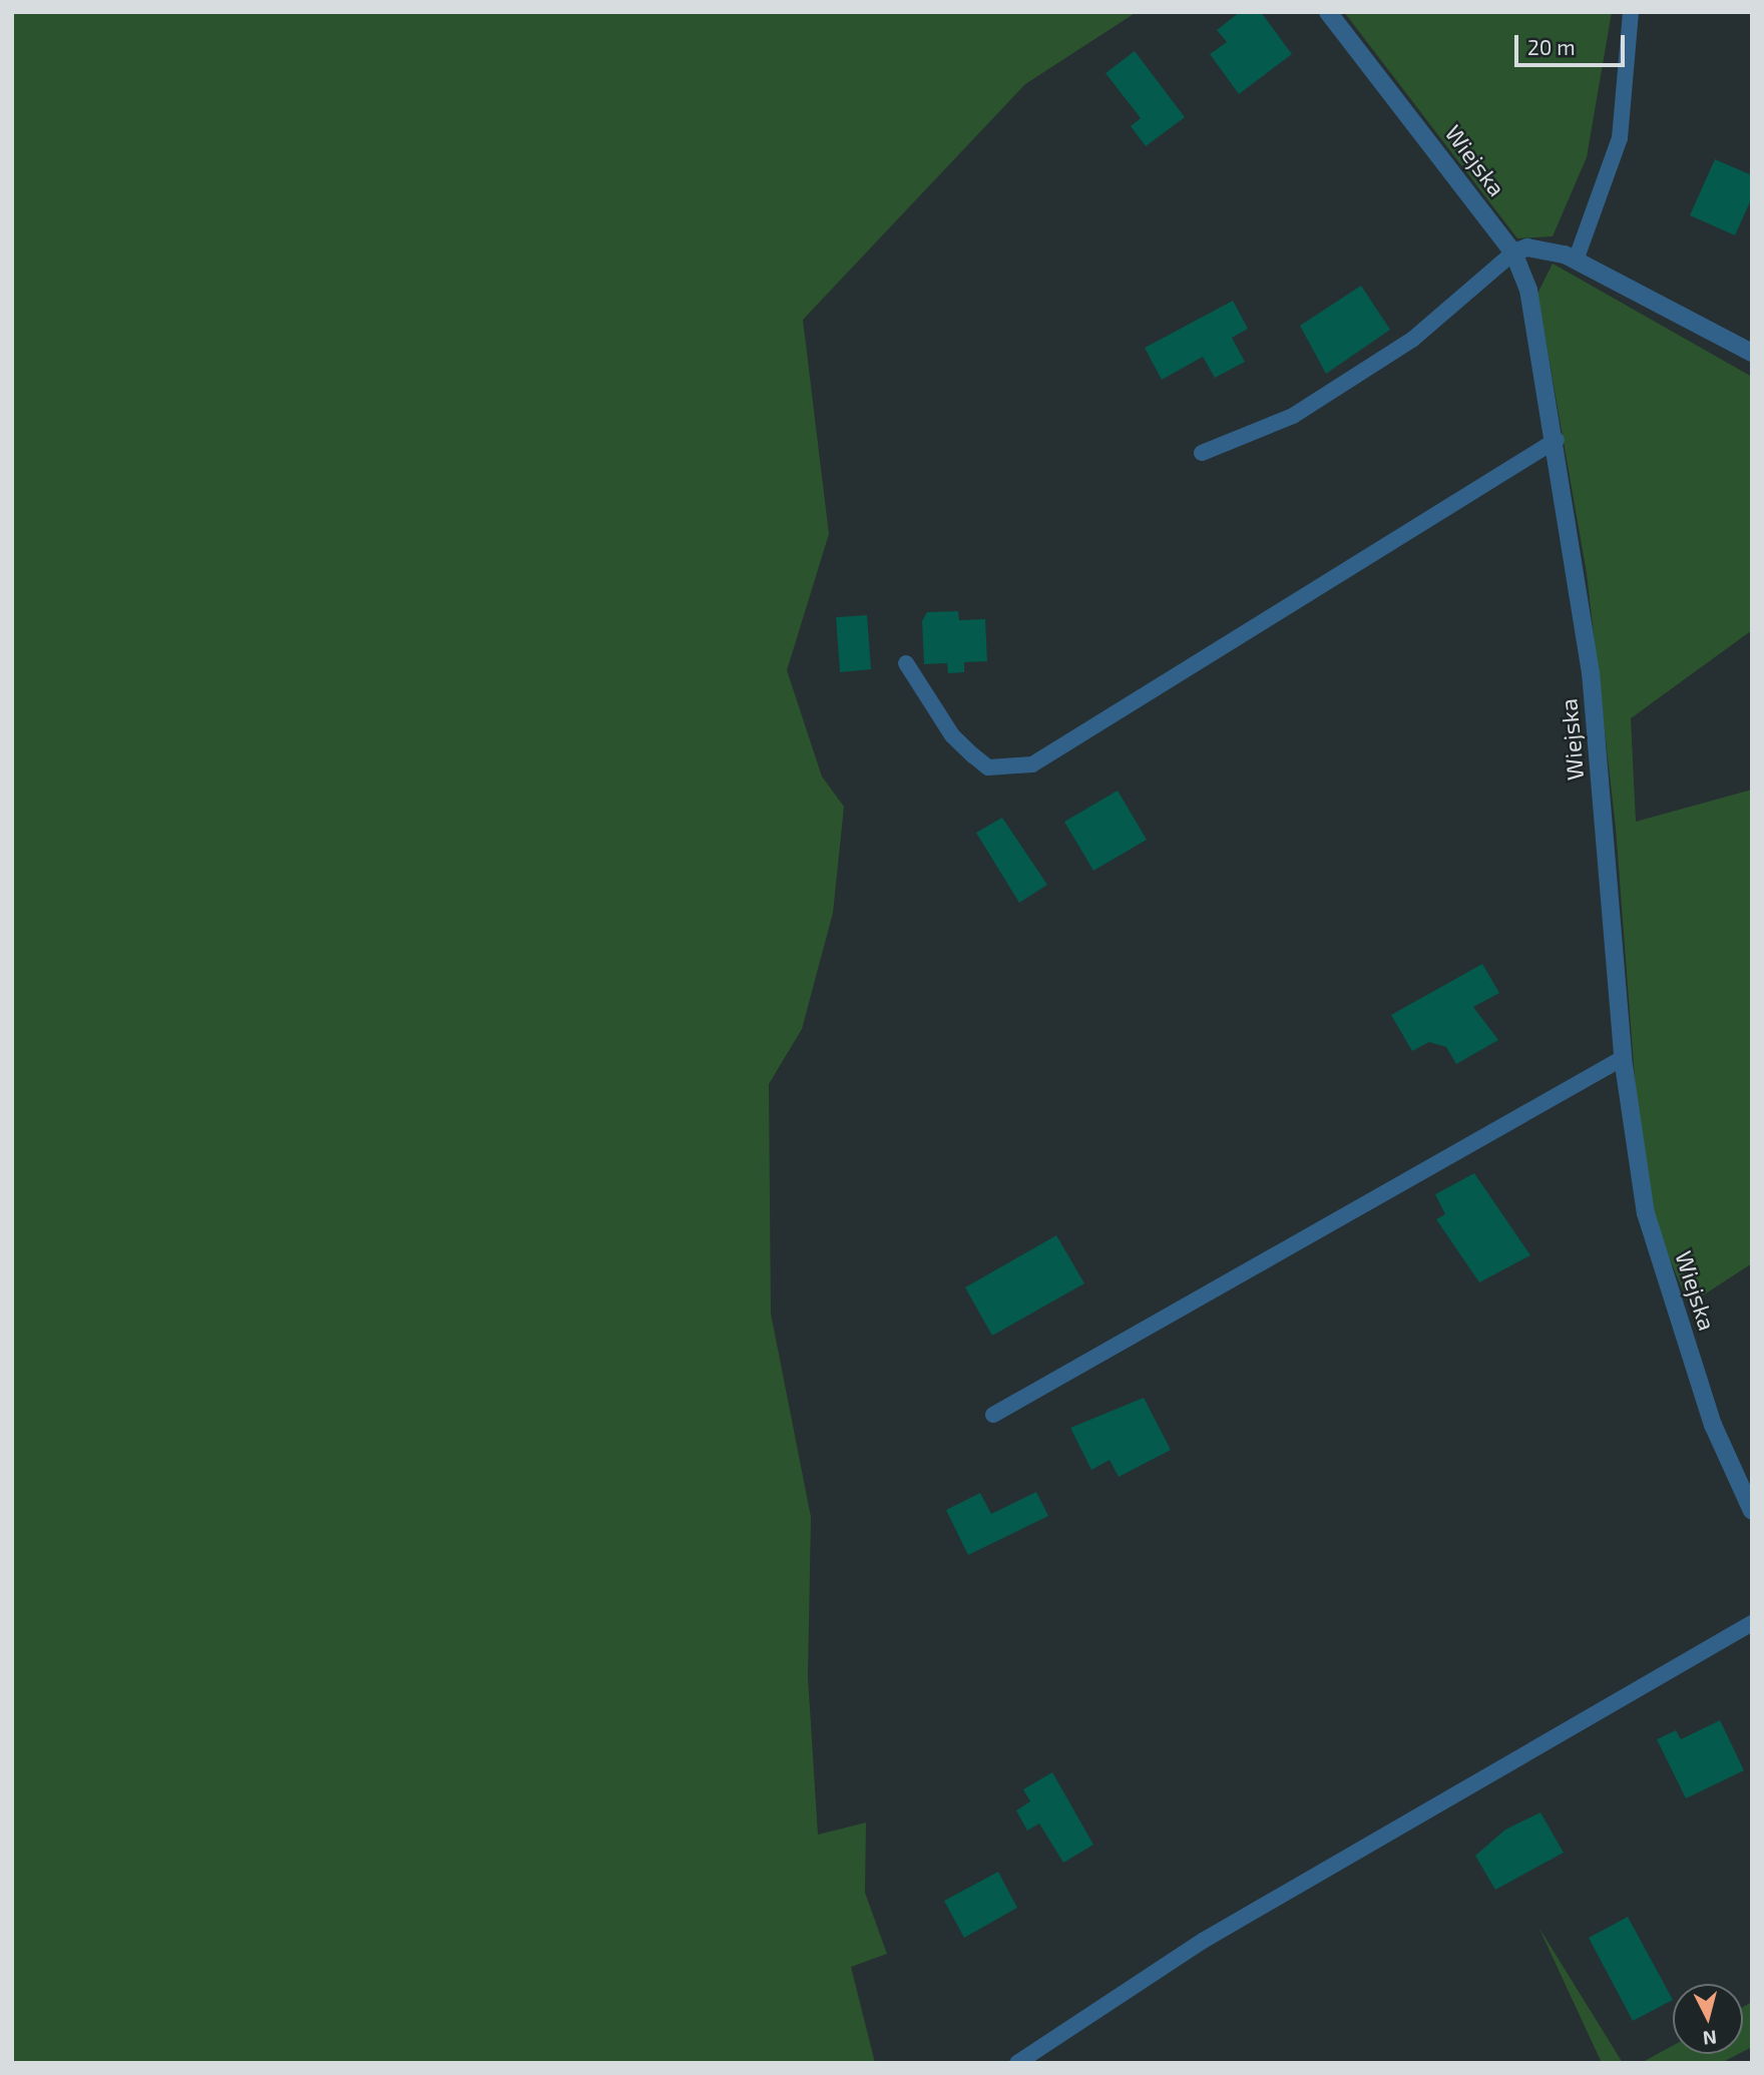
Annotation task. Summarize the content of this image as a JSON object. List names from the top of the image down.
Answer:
{
  "streets": {
    "street": ["Wiejska"]
  },
  "scale_bar": "20 m",
  "north": "bottom"
}
